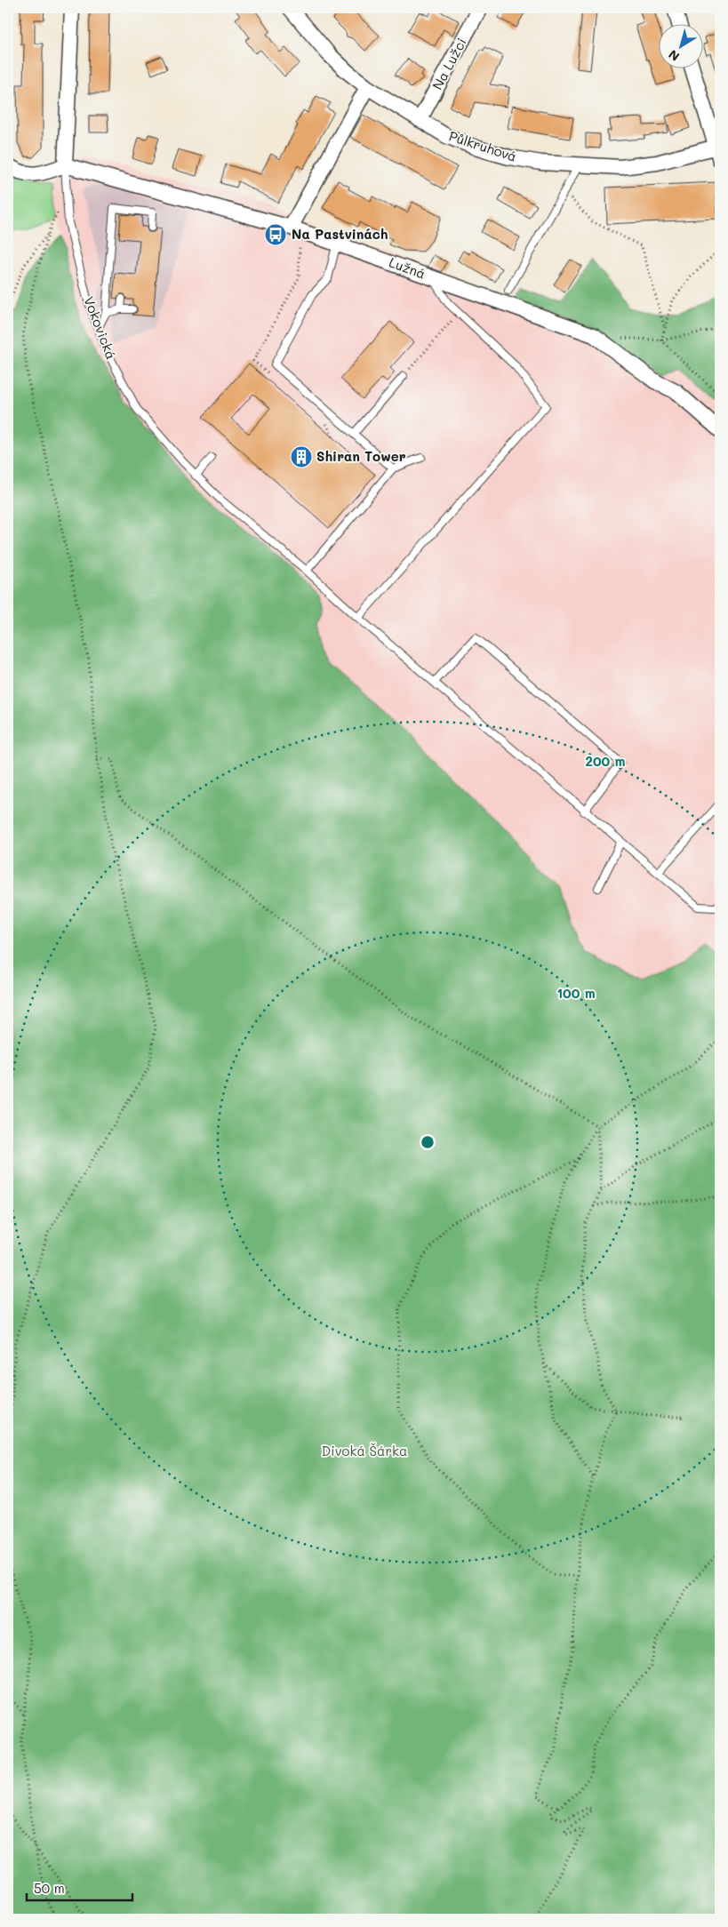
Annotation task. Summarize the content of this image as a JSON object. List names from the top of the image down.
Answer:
{
  "streets": {
    "street": [
      "Na Lužci",
      "Půlkruhová",
      "Lužná",
      "Vokovická"
    ]
  },
  "crossings": [
    ["Na Lužci", "Půlkruhová"],
    ["Lužná", "Vokovická"]
  ],
  "parks": ["Divoká Šárka"],
  "places": {
    "bus stop": ["Na Pastvinách"],
    "building": ["Shiran Tower"]
  },
  "scale_bar": "50 m",
  "north": "bottom left",
  "rings": ["200 m", "100 m"]
}
